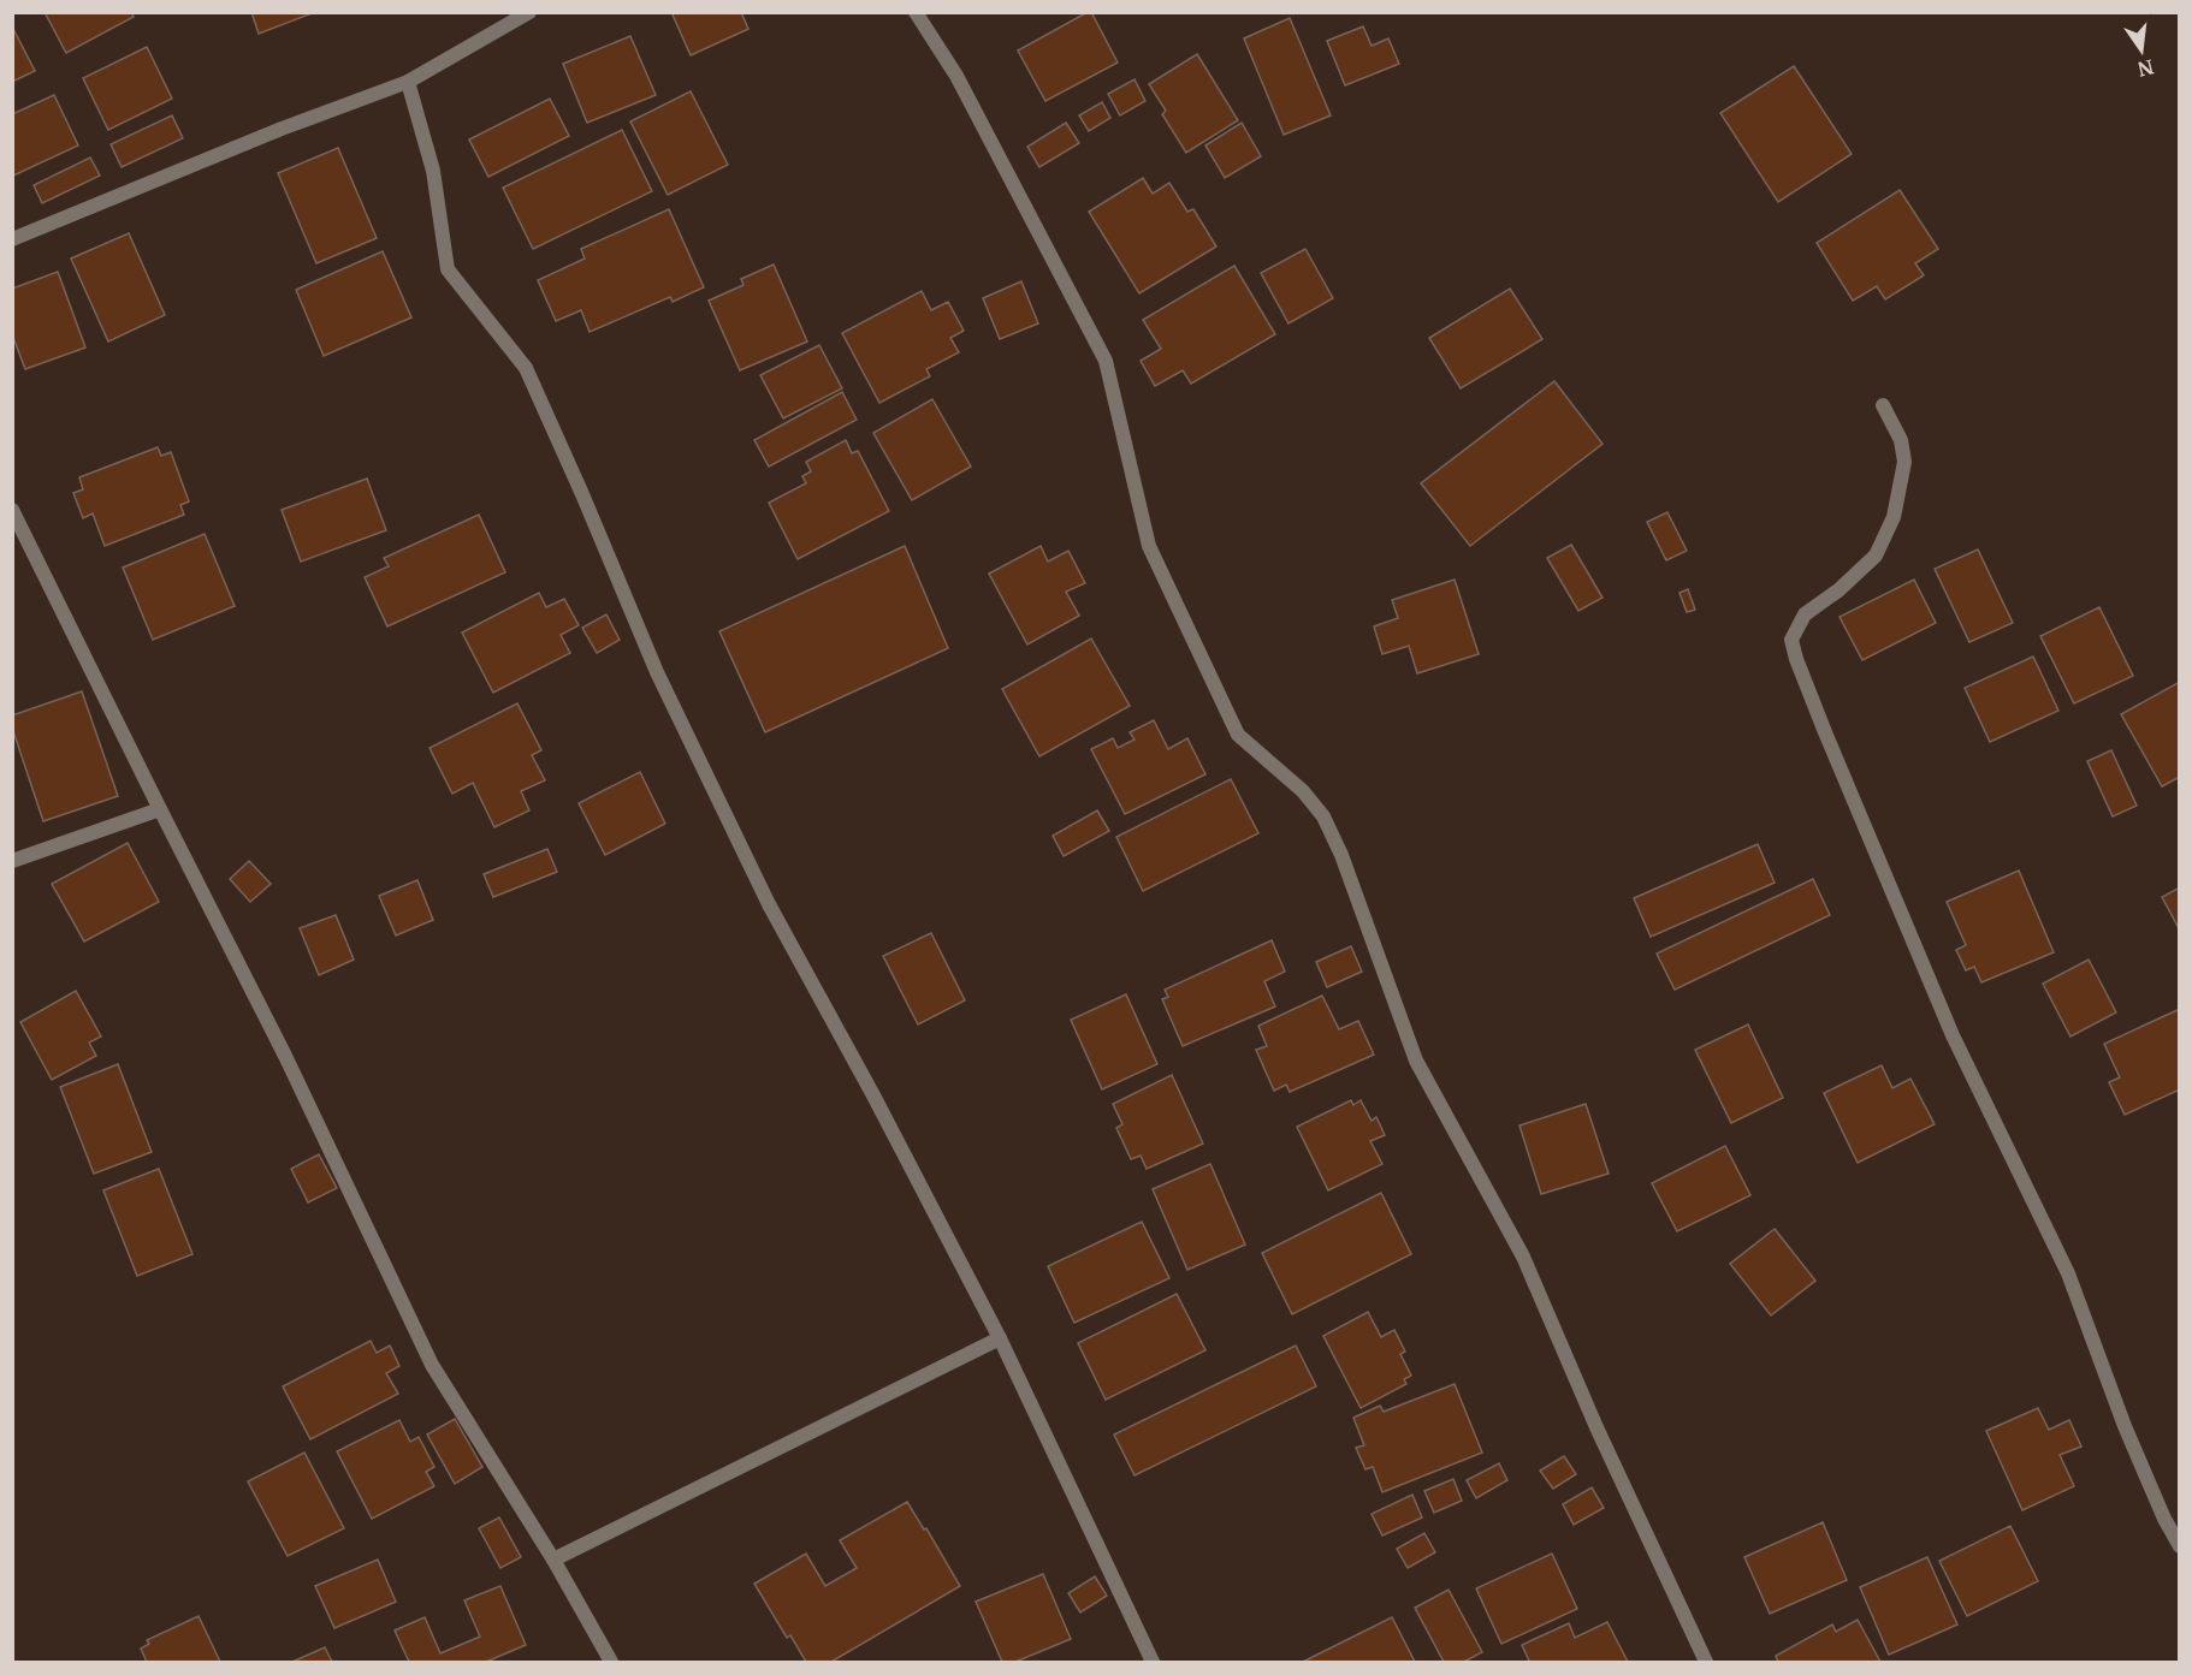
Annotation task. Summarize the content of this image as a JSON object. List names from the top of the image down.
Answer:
{
  "north": "bottom"
}
